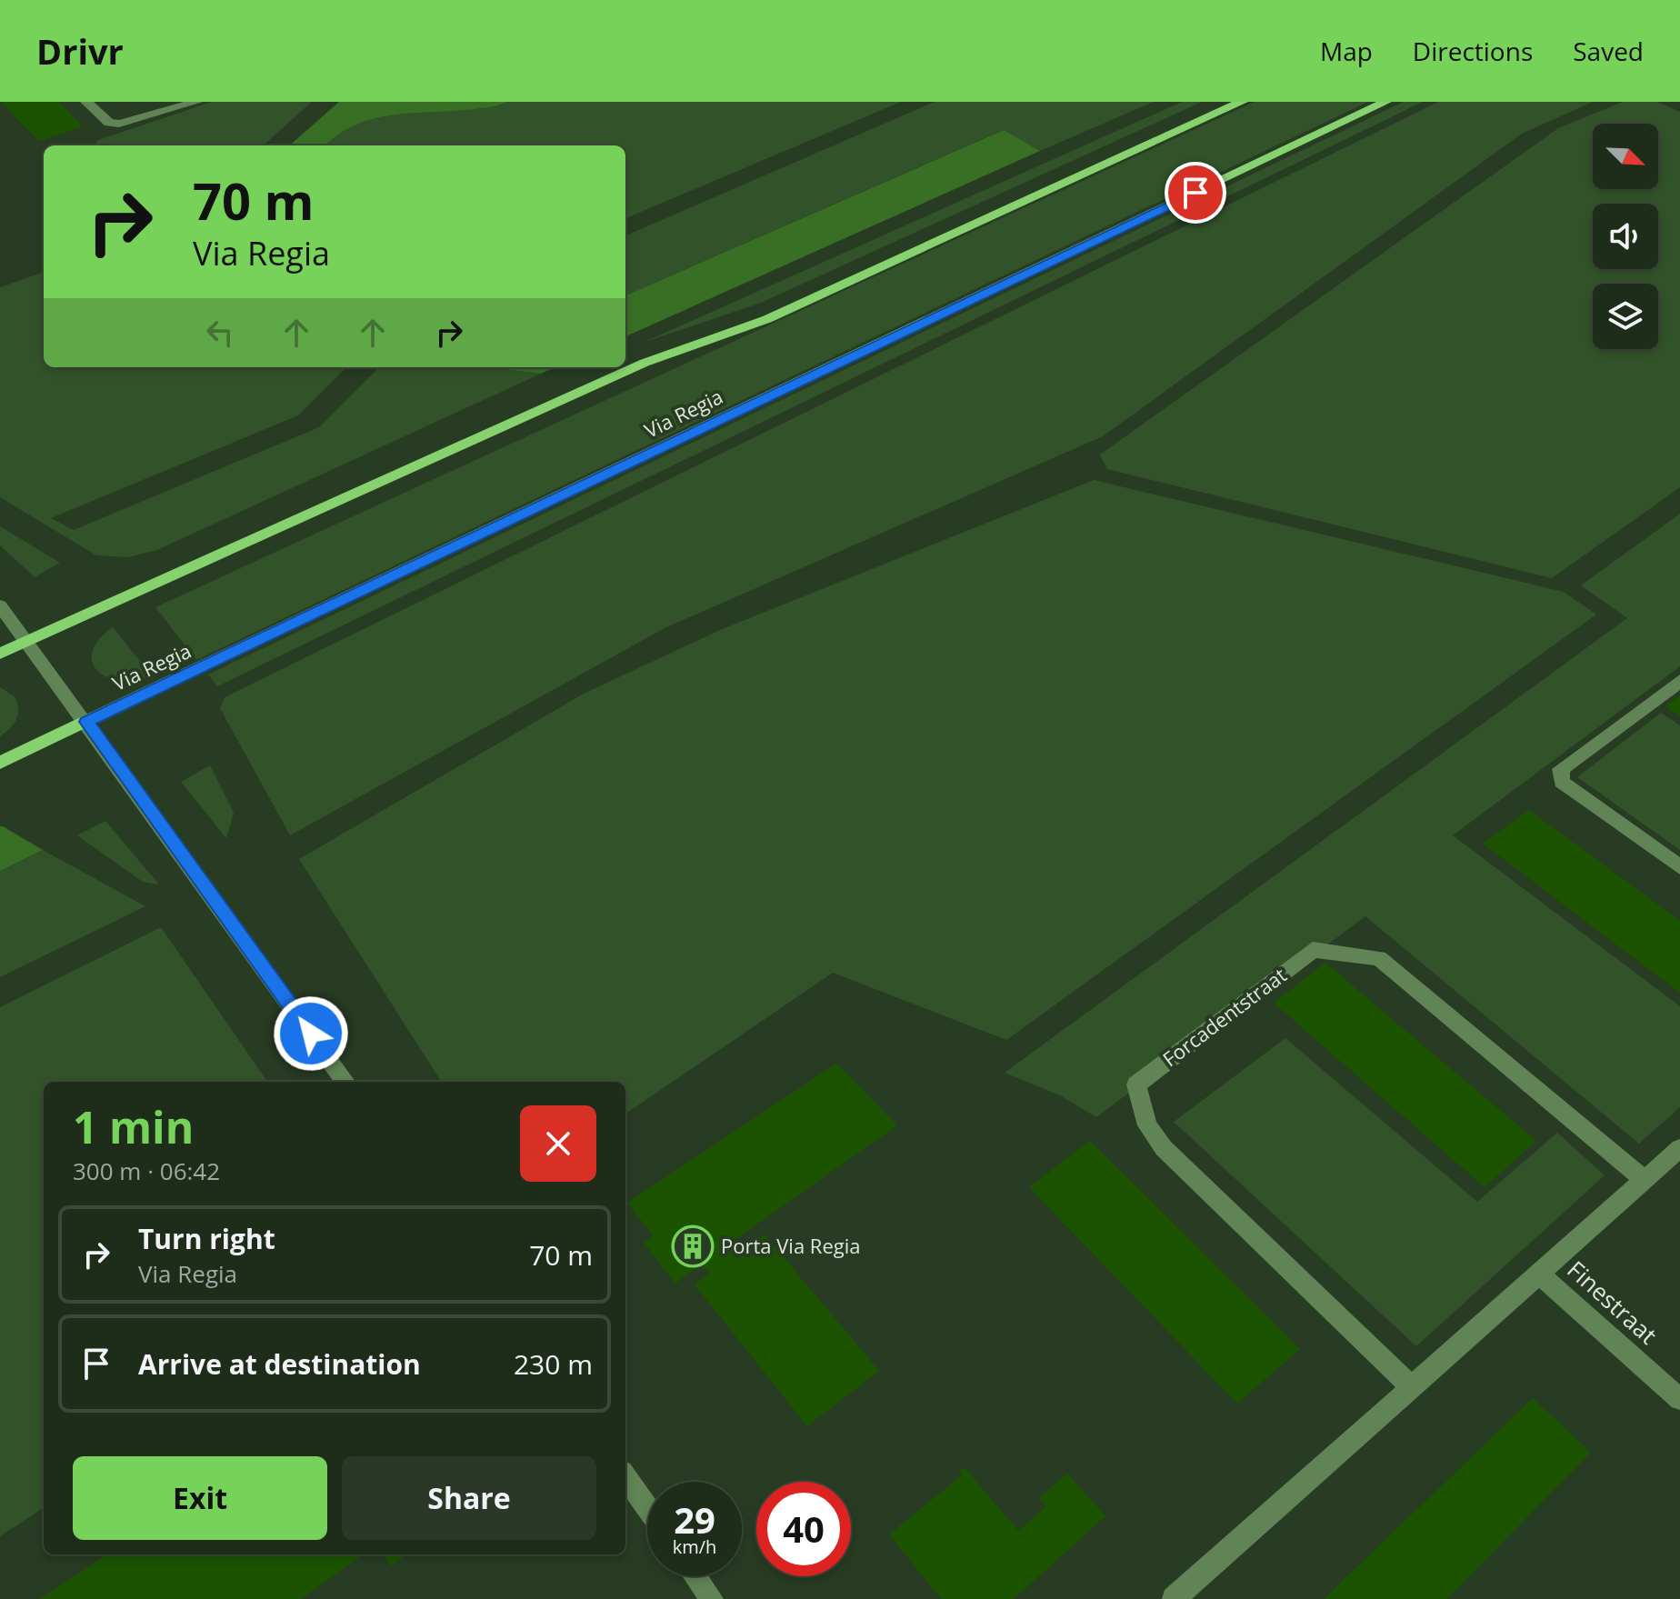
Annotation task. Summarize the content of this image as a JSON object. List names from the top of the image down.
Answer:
{
  "streets": {
    "main road": ["Via Regia"],
    "street": ["Forcadentstraat", "Finestraat"]
  },
  "places": {
    "building": ["Porta Via Regia"]
  },
  "north": "bottom right",
  "page": {
    "header": "Drivr",
    "nav": ["Map", "Directions", "Saved"],
    "turn": ["70 m", "Via Regia"],
    "heading": ["1 min", "300 m · 06:42"],
    "list": [
      {
        "name": "Turn right",
        "note": "Via Regia",
        "value": "70 m"
      },
      {
        "name": "Arrive at destination",
        "value": "230 m"
      }
    ],
    "buttons": ["Exit", "Share"],
    "speed": "29 km/h",
    "limit": "40"
  }
}
